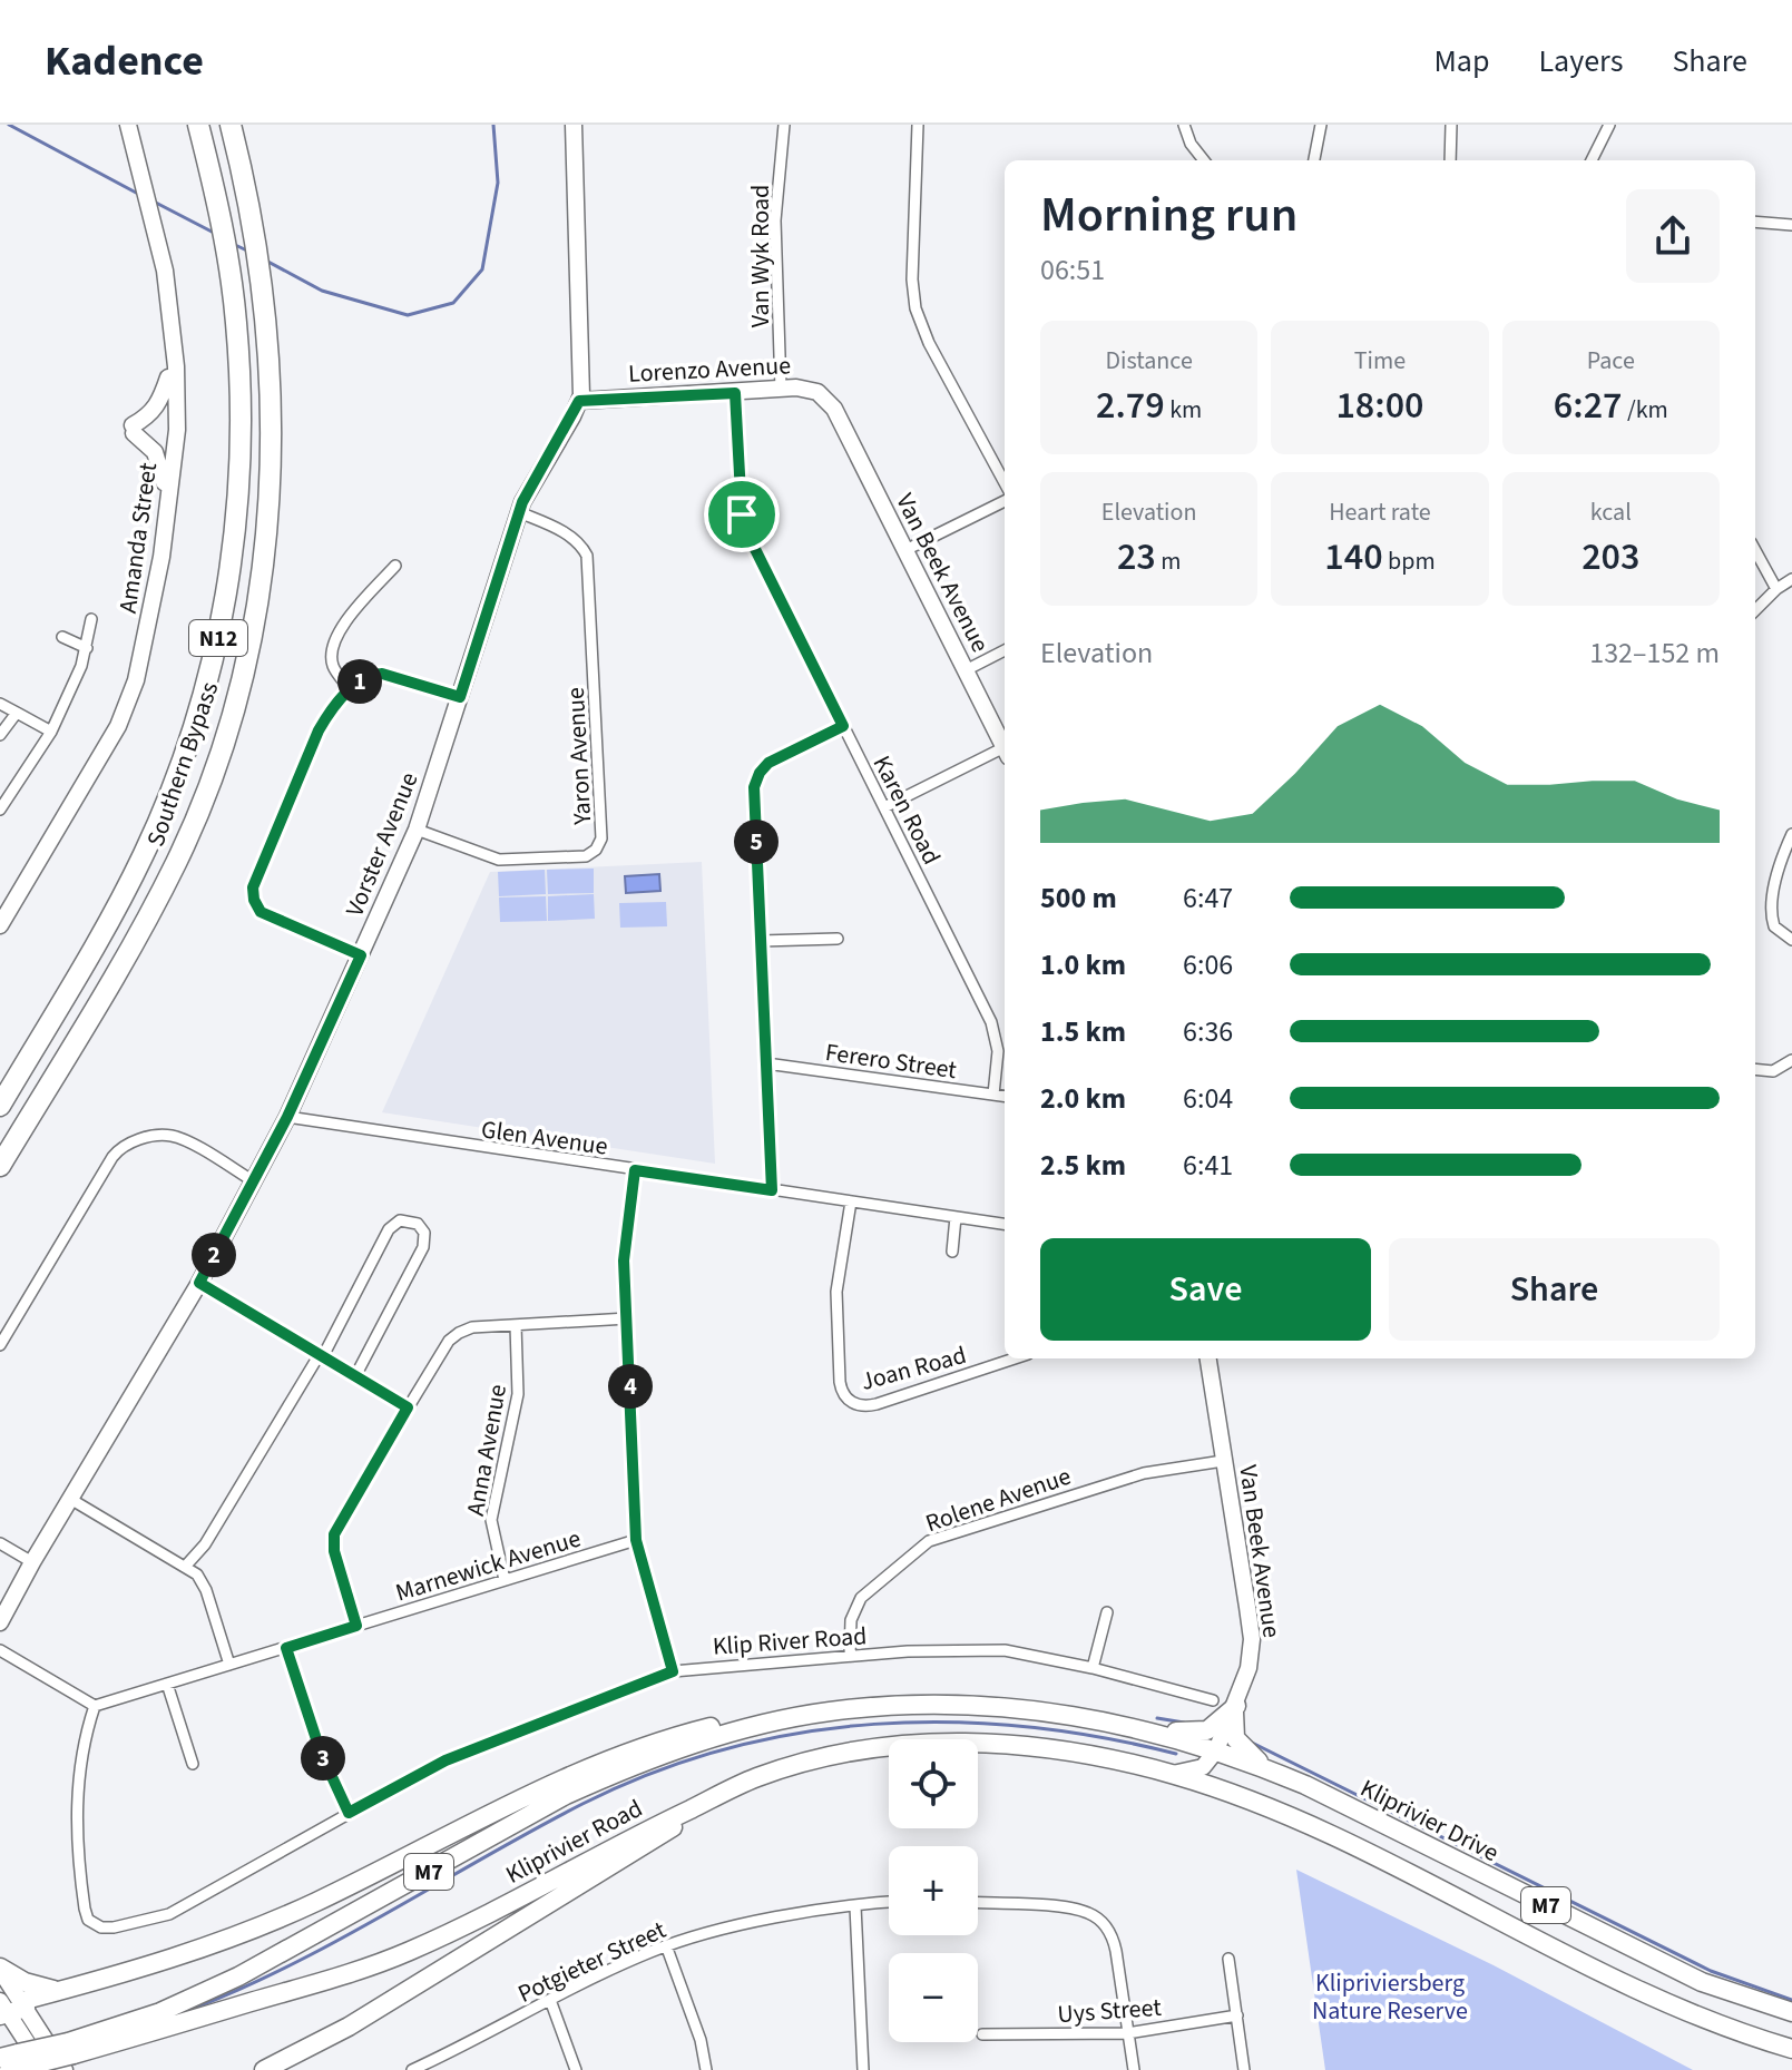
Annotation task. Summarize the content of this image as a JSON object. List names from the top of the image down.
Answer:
{
  "streets": {
    "highway": ["N12", "Southern Bypass"],
    "main road": ["Kliprivier Drive", "Kliprivier Road", "M7"],
    "street": [
      "Van Wyk Road",
      "Lorenzo Avenue",
      "Amanda Street",
      "Van Beek Avenue",
      "Yaron Avenue",
      "Karen Road",
      "Vorster Avenue",
      "Ferero Street",
      "Glen Avenue",
      "Joan Road",
      "Anna Avenue",
      "Rolene Avenue",
      "Marnewick Avenue",
      "Klip River Road",
      "Potgieter Street",
      "Uys Street"
    ]
  },
  "crossings": [
    ["Van Wyk Road", "Lorenzo Avenue"],
    ["Lorenzo Avenue", "Van Beek Avenue"],
    ["Lorenzo Avenue", "Karen Road"],
    ["Lorenzo Avenue", "Vorster Avenue"],
    ["Van Beek Avenue", "Rolene Avenue"],
    ["Van Beek Avenue", "Kliprivier Drive"],
    ["Yaron Avenue", "Vorster Avenue"],
    ["Karen Road", "Ferero Street"],
    ["Vorster Avenue", "Glen Avenue"],
    ["Glen Avenue", "Joan Road"],
    ["Anna Avenue", "Marnewick Avenue"],
    ["Rolene Avenue", "Klip River Road"],
    ["Marnewick Avenue", "Klip River Road"],
    ["Kliprivier Drive", "Kliprivier Road"],
    ["Kliprivier Road", "M7"]
  ],
  "parks": ["Klipriviersberg Nature Reserve"],
  "page": {
    "header": "Kadence",
    "nav": ["Map", "Layers", "Share"],
    "heading": ["Morning run", "06:51"],
    "stats": [
      ["Distance", "2.79 km"],
      ["Time", "18:00"],
      ["Pace", "6:27 /km"],
      ["Elevation", "23 m"],
      ["Heart rate", "140 bpm"],
      ["kcal", "203"]
    ],
    "chart": ["Elevation", "132–152 m"],
    "pins": [
      "1",
      "5",
      "2",
      "4",
      "3"
    ],
    "list": [
      {
        "name": "500 m",
        "note": "6:47"
      },
      {
        "name": "1.0 km",
        "note": "6:06"
      },
      {
        "name": "1.5 km",
        "note": "6:36"
      },
      {
        "name": "2.0 km",
        "note": "6:04"
      },
      {
        "name": "2.5 km",
        "note": "6:41"
      }
    ],
    "buttons": ["Save", "Share"],
    "map_buttons": ["+", "−"]
  }
}
